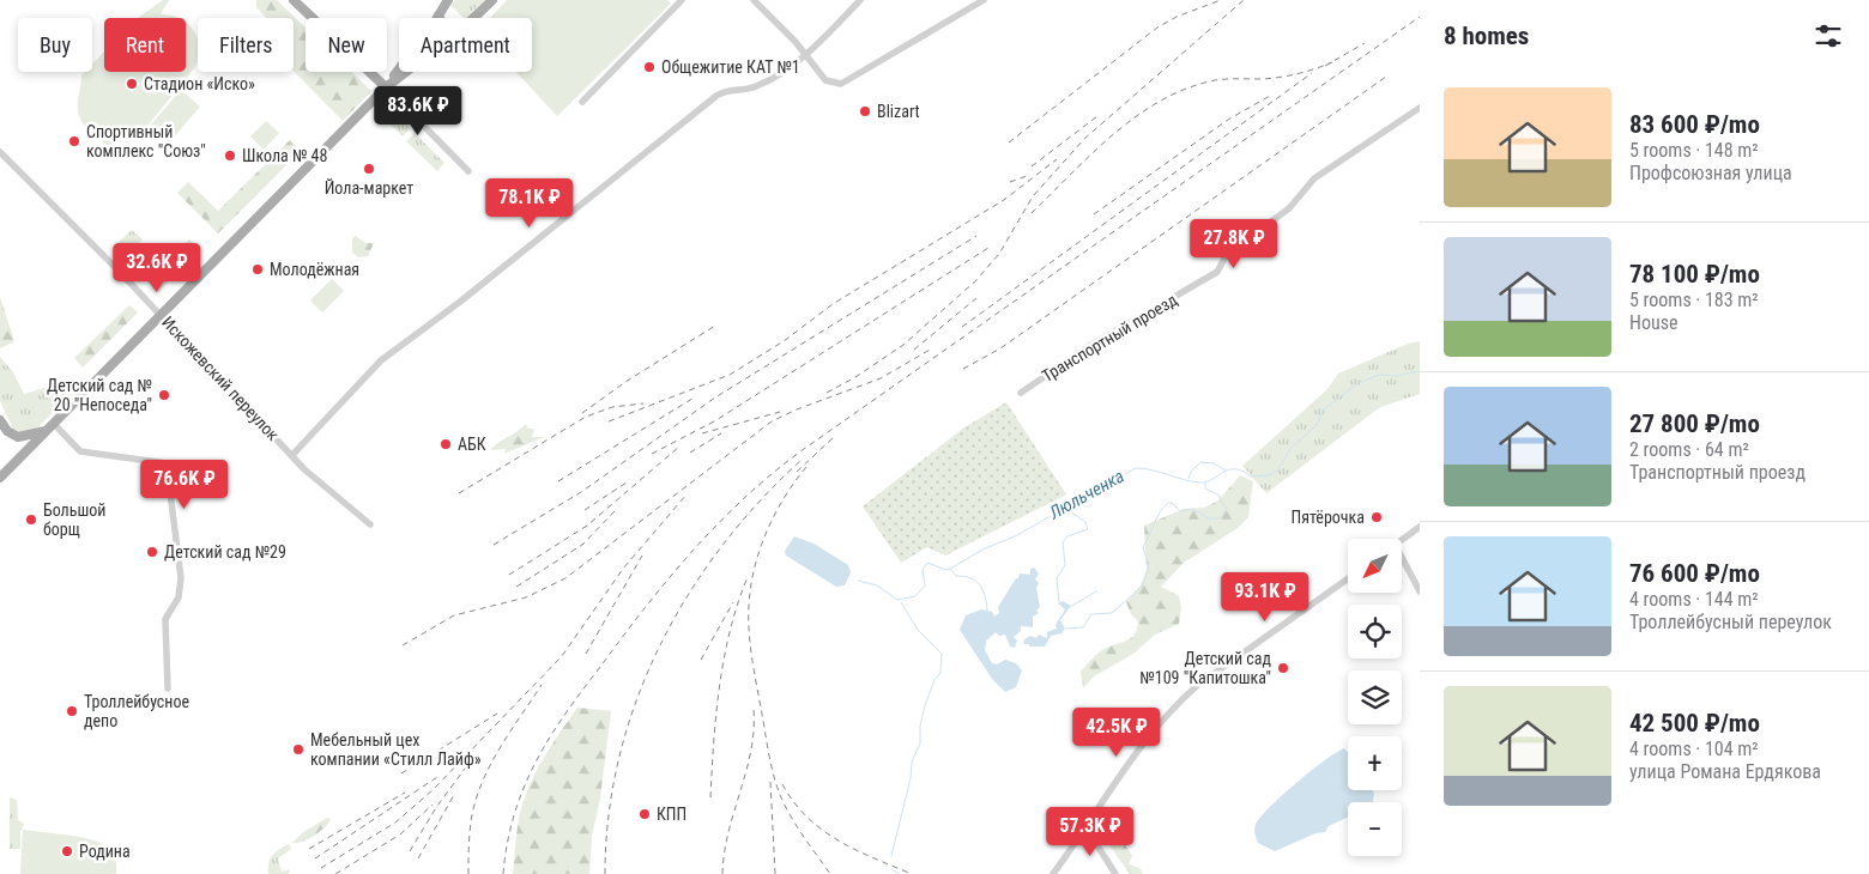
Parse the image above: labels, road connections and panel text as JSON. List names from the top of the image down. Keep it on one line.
{"streets":{"street":["Транспортный проезд","Искожевский переулок"]},"water":["Люльченка"],"places":["Общежитие КАТ №1","Стадион «Иско»","Blizart","Спортивный комплекс \"Союз\"","Школа № 48","Йола-маркет","Молодёжная","Детский сад № 20 \"Непоседа\"","АБК","Пятёрочка","Большой борщ","Детский сад №29","Детский сад №109 \"Капитошка\"","Троллейбусное депо","Мебельный цех компании «Стилл Лайф»","КПП","Родина"],"north":"bottom left","page":{"heading":"8 homes","chip":["Buy","Rent","Filters","New","Apartment"],"list":[{"name":"83 600 ₽/mo","note":"5 rooms · 148 m² · Профсоюзная улица"},{"name":"78 100 ₽/mo","note":"5 rooms · 183 m² · House"},{"name":"27 800 ₽/mo","note":"2 rooms · 64 m² · Транспортный проезд"},{"name":"76 600 ₽/mo","note":"4 rooms · 144 m² · Троллейбусный переулок"},{"name":"42 500 ₽/mo","note":"4 rooms · 104 m² · улица Романа Ердякова"}],"price":["83.6K ₽","78.1K ₽","27.8K ₽","32.6K ₽","76.6K ₽","93.1K ₽","42.5K ₽","57.3K ₽"],"map_buttons":["+","−"]}}
